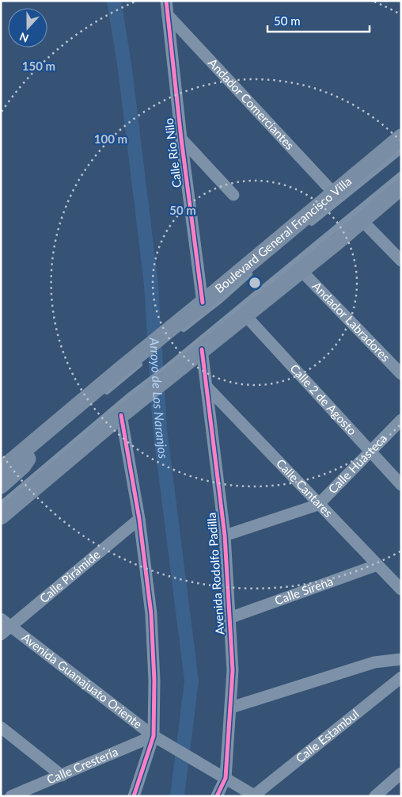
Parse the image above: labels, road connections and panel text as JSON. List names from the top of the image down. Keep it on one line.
{"streets":{"main road":["Boulevard General Francisco Villa"],"street":["Andador Comerciantes","Calle Río Nilo","Andador Labradores","Calle 2 de Agosto","Calle Huasteca","Calle Cantares","Avenida Rodolfo Padilla","Calle Pirámide","Calle Sirena","Avenida Guanajuato Oriente","Calle Estambul","Calle Crestería"]},"crossings":[["Andador Comerciantes","Calle Río Nilo"],["Andador Comerciantes","Boulevard General Francisco Villa"],["Calle Río Nilo","Boulevard General Francisco Villa"],["Calle 2 de Agosto","Calle Huasteca"],["Calle Huasteca","Calle Cantares"],["Calle Huasteca","Avenida Rodolfo Padilla"],["Calle Cantares","Avenida Rodolfo Padilla"],["Calle Cantares","Calle Sirena"],["Avenida Rodolfo Padilla","Calle Sirena"],["Avenida Rodolfo Padilla","Avenida Guanajuato Oriente"],["Calle Pirámide","Avenida Guanajuato Oriente"],["Avenida Guanajuato Oriente","Calle Estambul"],["Avenida Guanajuato Oriente","Calle Crestería"]],"water":["Arroyo de Los Naranjos"],"scale_bar":"50 m","north":"bottom","rings":["150 m","100 m","50 m"]}
